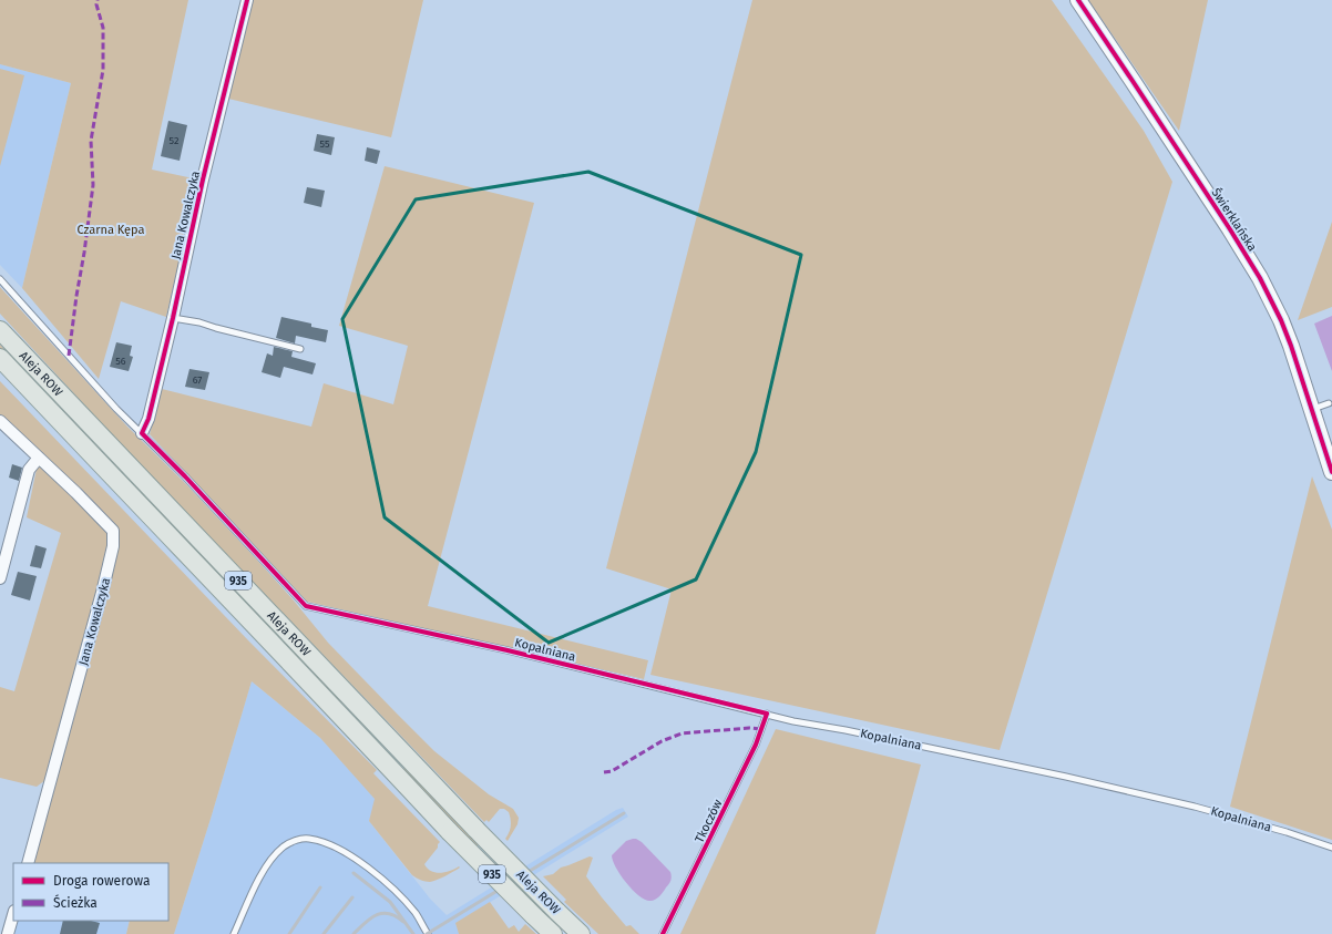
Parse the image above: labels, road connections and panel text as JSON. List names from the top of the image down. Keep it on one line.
{"streets":{"main road":["Aleja ROW","935"],"street":["Jana Kowalczyka","Świerklańska"],"lane":["Kopalniana","Tkoczów"]},"crossings":[["Jana Kowalczyka","Kopalniana"],["Kopalniana","Tkoczów"]],"parks":["Czarna Kępa"],"house_numbers":["52","55","56","67"],"legend":["Droga rowerowa","Ścieżka"]}
